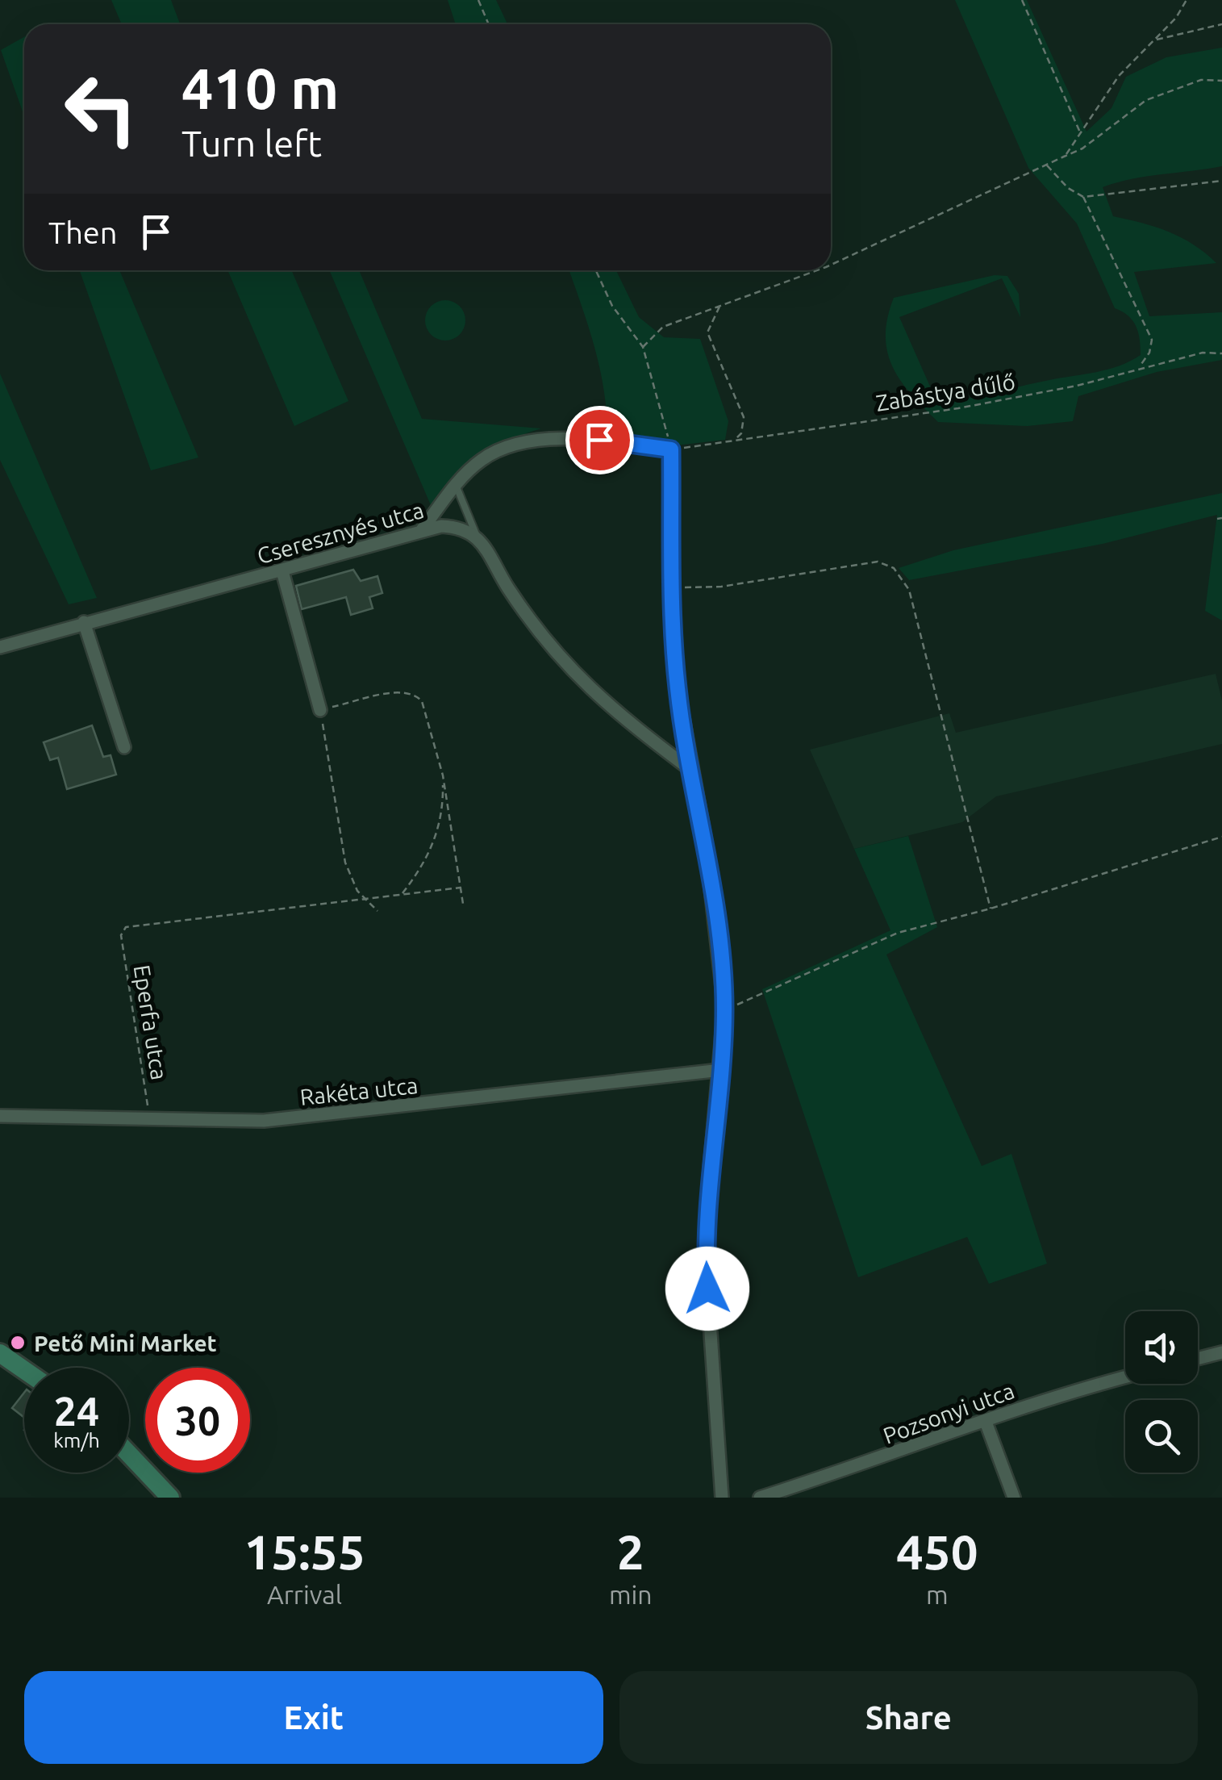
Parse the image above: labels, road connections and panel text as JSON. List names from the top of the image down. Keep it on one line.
{"streets":{"street":["Cseresznyés utca","Rakéta utca","Pozsonyi utca"],"path":["Zabástya dűlő","Eperfa utca"]},"crossings":[["Eperfa utca","Rakéta utca"]],"places":["Pető Mini Market"],"page":{"turn":["410 m","Turn left"],"then":"Then","speed":"24 km/h","limit":"30","eta":["15:55","Arrival","2","min","450","m"],"buttons":["Exit","Share"]}}
